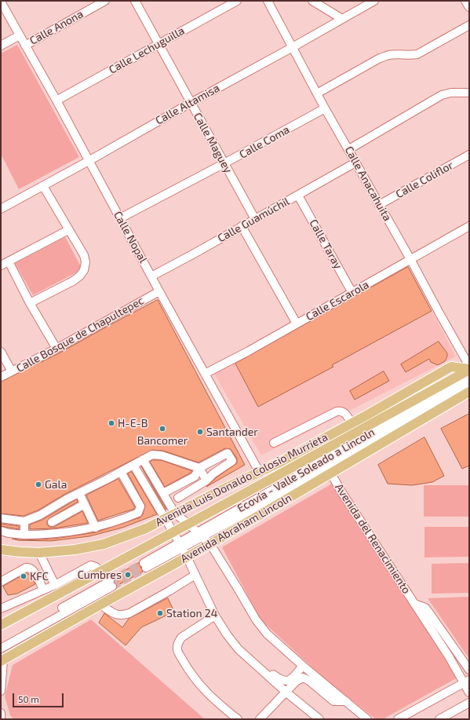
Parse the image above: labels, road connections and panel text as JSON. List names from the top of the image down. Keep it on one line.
{"streets":{"main road":["Avenida Luis Donaldo Colosio Murrieta","Avenida Abraham Lincoln"],"street":["Calle Anona","Calle Lechuguilla","Calle Altamisa","Calle Coma","Calle Maguey","Calle Coliflor","Calle Anacahuita","Calle Guamúchil","Calle Nopal","Calle Taray","Calle Escarola","Calle Bosque de Chapultepec","Ecovía - Valle Soleado a Lincoln","Avenida del Renacimiento"]},"crossings":[["Calle Anona","Calle Nopal"],["Calle Lechuguilla","Calle Maguey"],["Calle Lechuguilla","Calle Nopal"],["Calle Altamisa","Calle Maguey"],["Calle Altamisa","Calle Anacahuita"],["Calle Altamisa","Calle Nopal"],["Calle Coma","Calle Maguey"],["Calle Coma","Calle Anacahuita"],["Calle Coma","Calle Nopal"],["Calle Maguey","Calle Guamúchil"],["Calle Coliflor","Calle Anacahuita"],["Calle Anacahuita","Calle Guamúchil"],["Calle Anacahuita","Calle Escarola"],["Calle Guamúchil","Calle Nopal"],["Calle Guamúchil","Calle Taray"],["Calle Nopal","Calle Escarola"],["Calle Nopal","Calle Bosque de Chapultepec"],["Calle Nopal","Avenida Luis Donaldo Colosio Murrieta"],["Calle Taray","Calle Escarola"],["Avenida Abraham Lincoln","Avenida del Renacimiento"]],"places":["H-E-B","Bancomer","Santander","Gala","Cumbres","KFC","Station 24"],"scale_bar":"50 m"}
